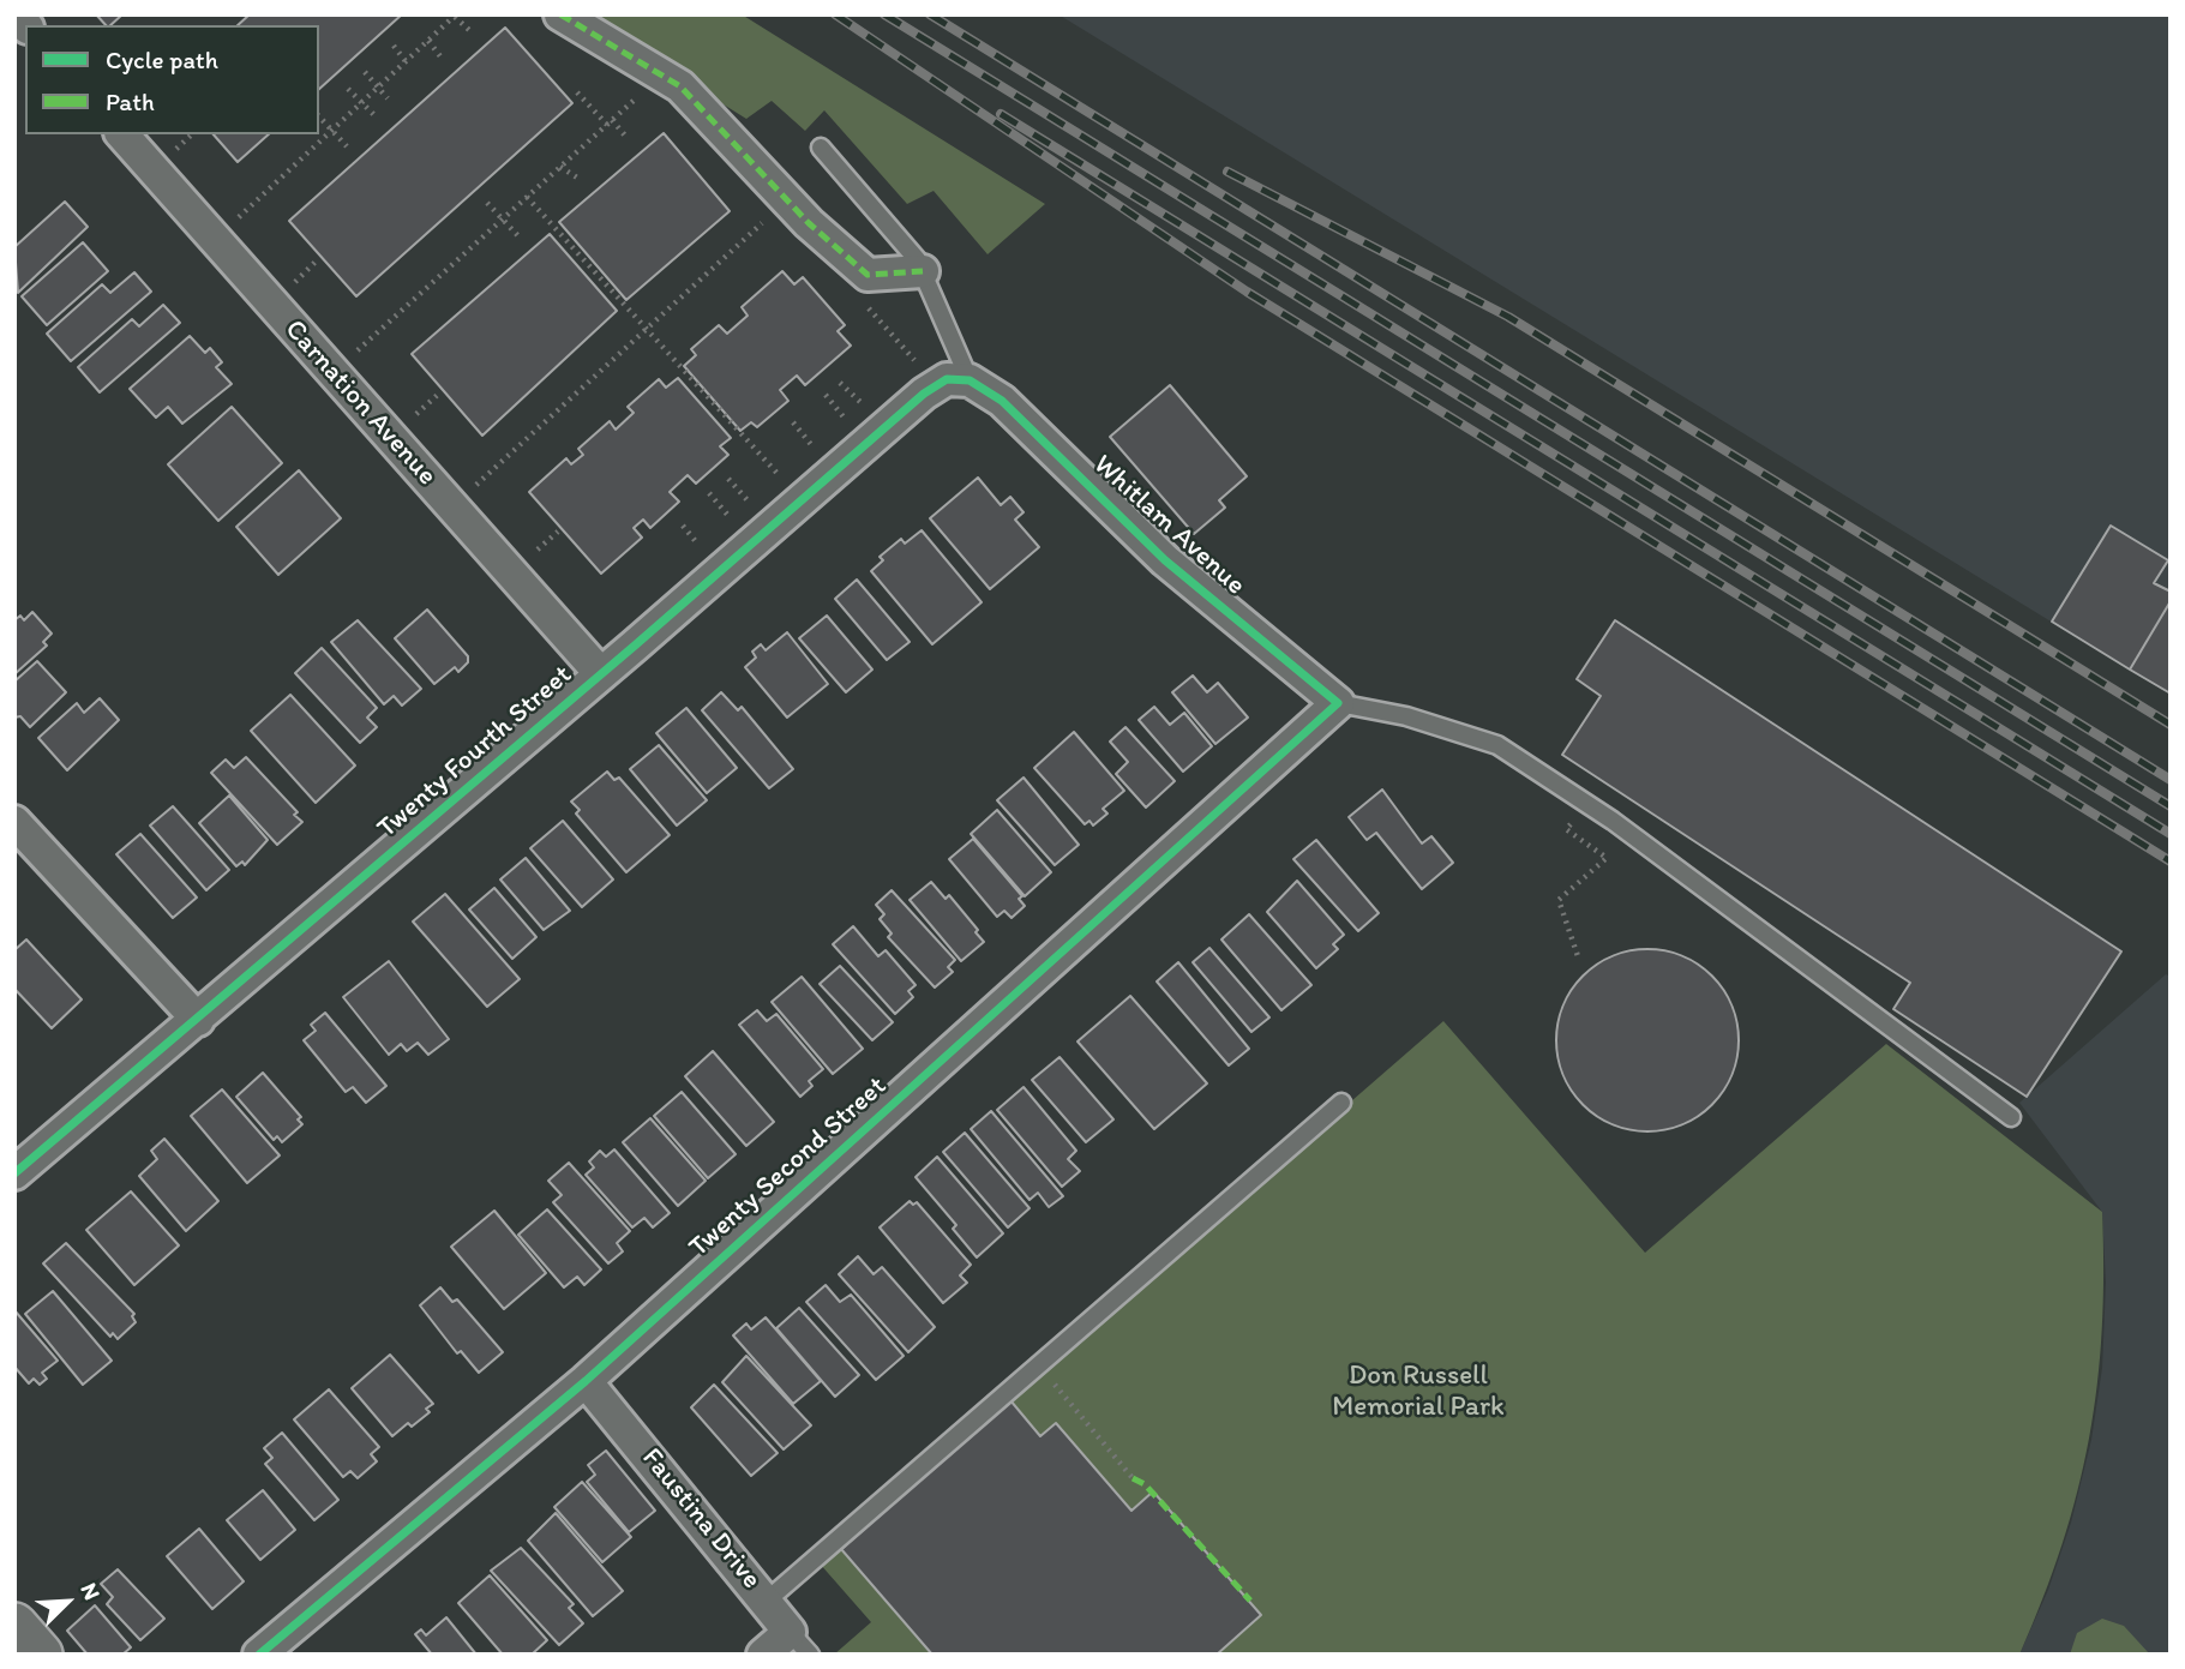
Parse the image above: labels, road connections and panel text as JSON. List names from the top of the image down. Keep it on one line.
{"streets":{"street":["Carnation Avenue","Whitlam Avenue","Twenty Fourth Street","Twenty Second Street","Faustina Drive"]},"crossings":[["Carnation Avenue","Twenty Fourth Street"],["Whitlam Avenue","Twenty Fourth Street"],["Whitlam Avenue","Twenty Second Street"],["Twenty Second Street","Faustina Drive"]],"parks":["Don Russell Memorial Park"],"legend":["Cycle path","Path"],"north":"top right"}
